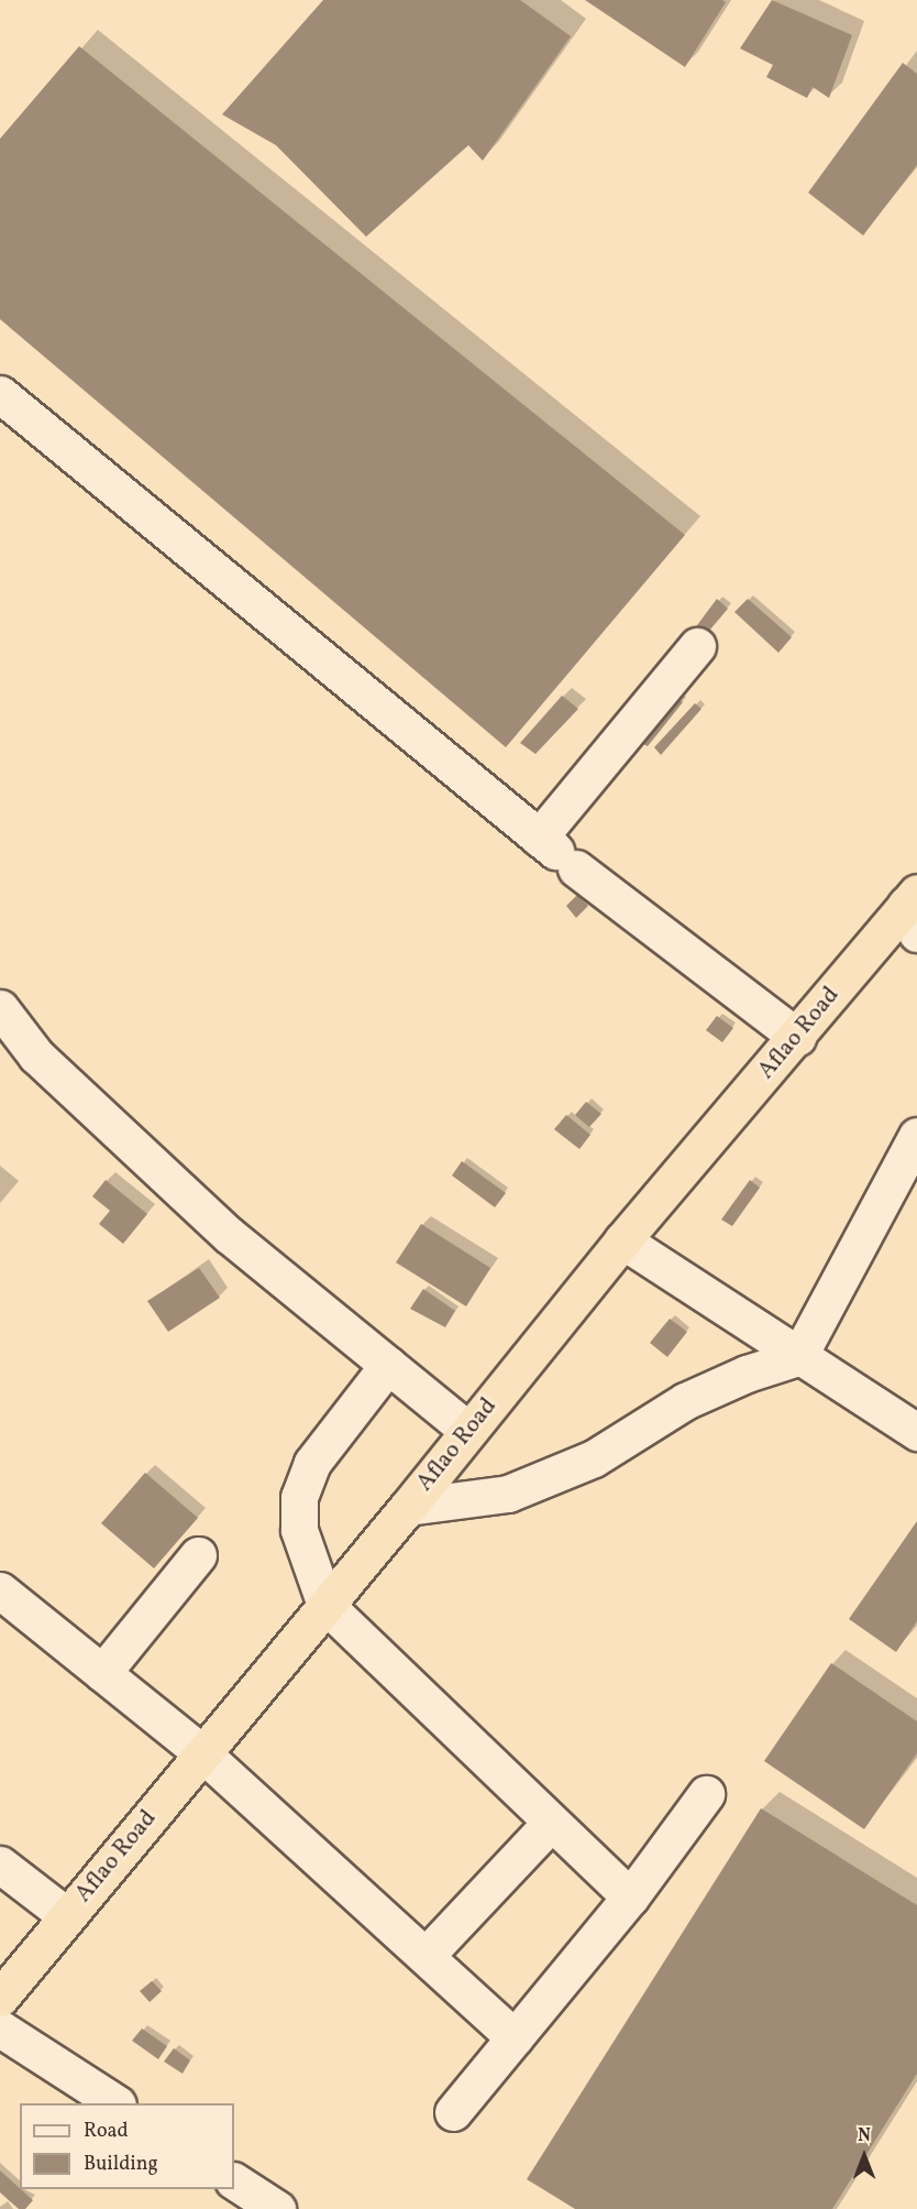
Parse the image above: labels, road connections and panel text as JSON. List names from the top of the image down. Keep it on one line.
{"streets":{"highway":["Aflao Road"]},"legend":["Road","Building"],"north":"top"}
